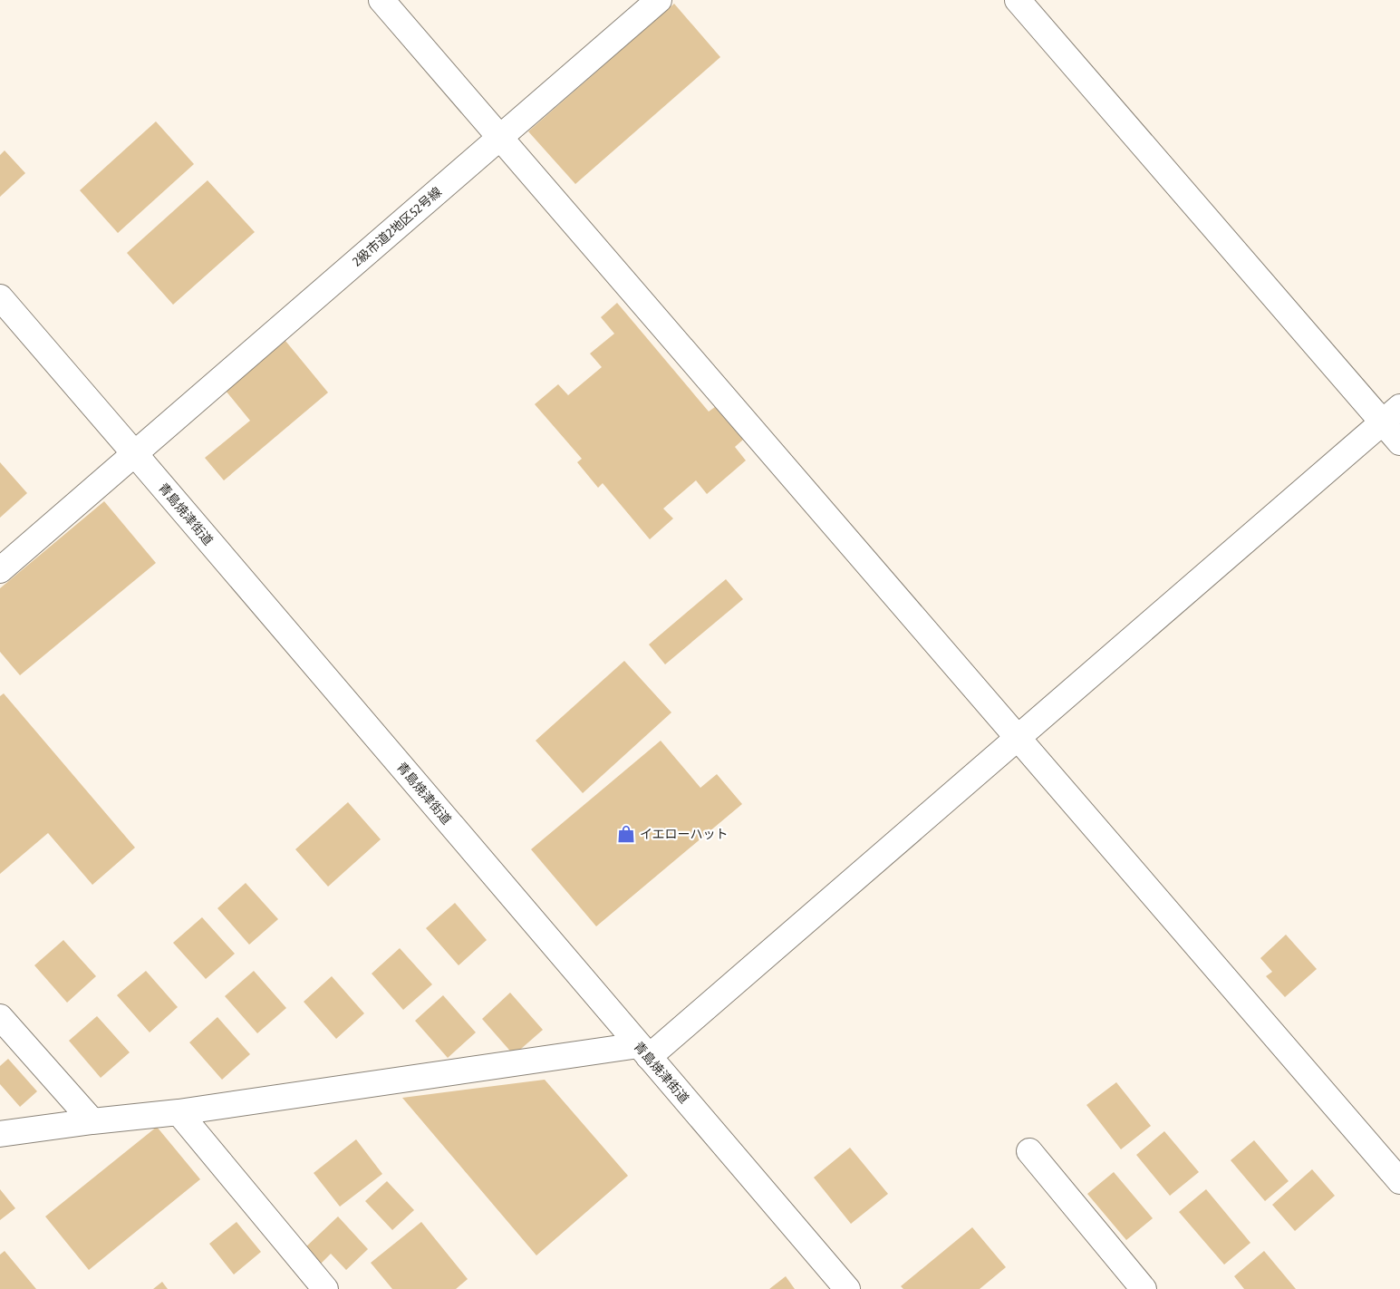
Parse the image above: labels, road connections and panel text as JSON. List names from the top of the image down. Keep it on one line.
{"streets":{"street":["2級市道2地区52号線","青島焼津街道"]},"crossings":[["2級市道2地区52号線","青島焼津街道"]],"places":{"shop":["イエローハット"]}}
